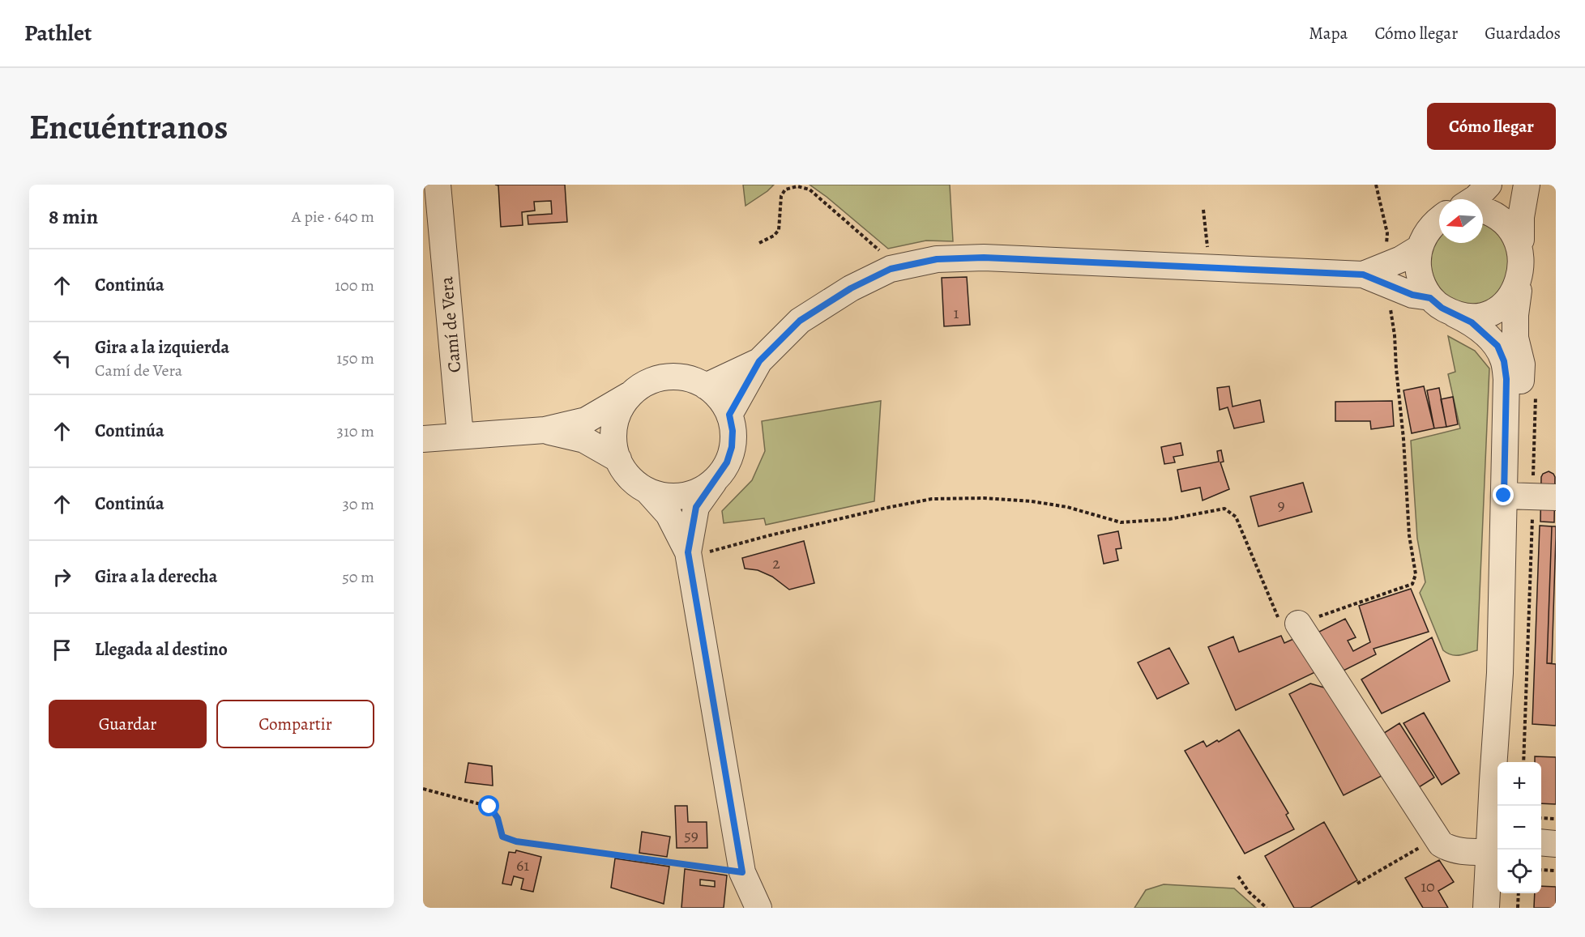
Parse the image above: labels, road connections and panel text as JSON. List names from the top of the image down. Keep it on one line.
{"streets":{"street":["Camí de Vera"]},"house_numbers":["1","9","2","59","61","10"],"north":"left","page":{"header":"Pathlet","nav":["Mapa","Cómo llegar","Guardados"],"buttons":["Cómo llegar",["Guardar","Compartir"]],"title":"Encuéntranos","heading":["8 min","A pie · 640 m"],"list":[["Continúa","100 m"],["Gira a la izquierda","Camí de Vera","150 m"],["Continúa","310 m"],["Continúa","30 m"],["Gira a la derecha","50 m"],"Llegada al destino"],"map_buttons":["+","−"]}}
